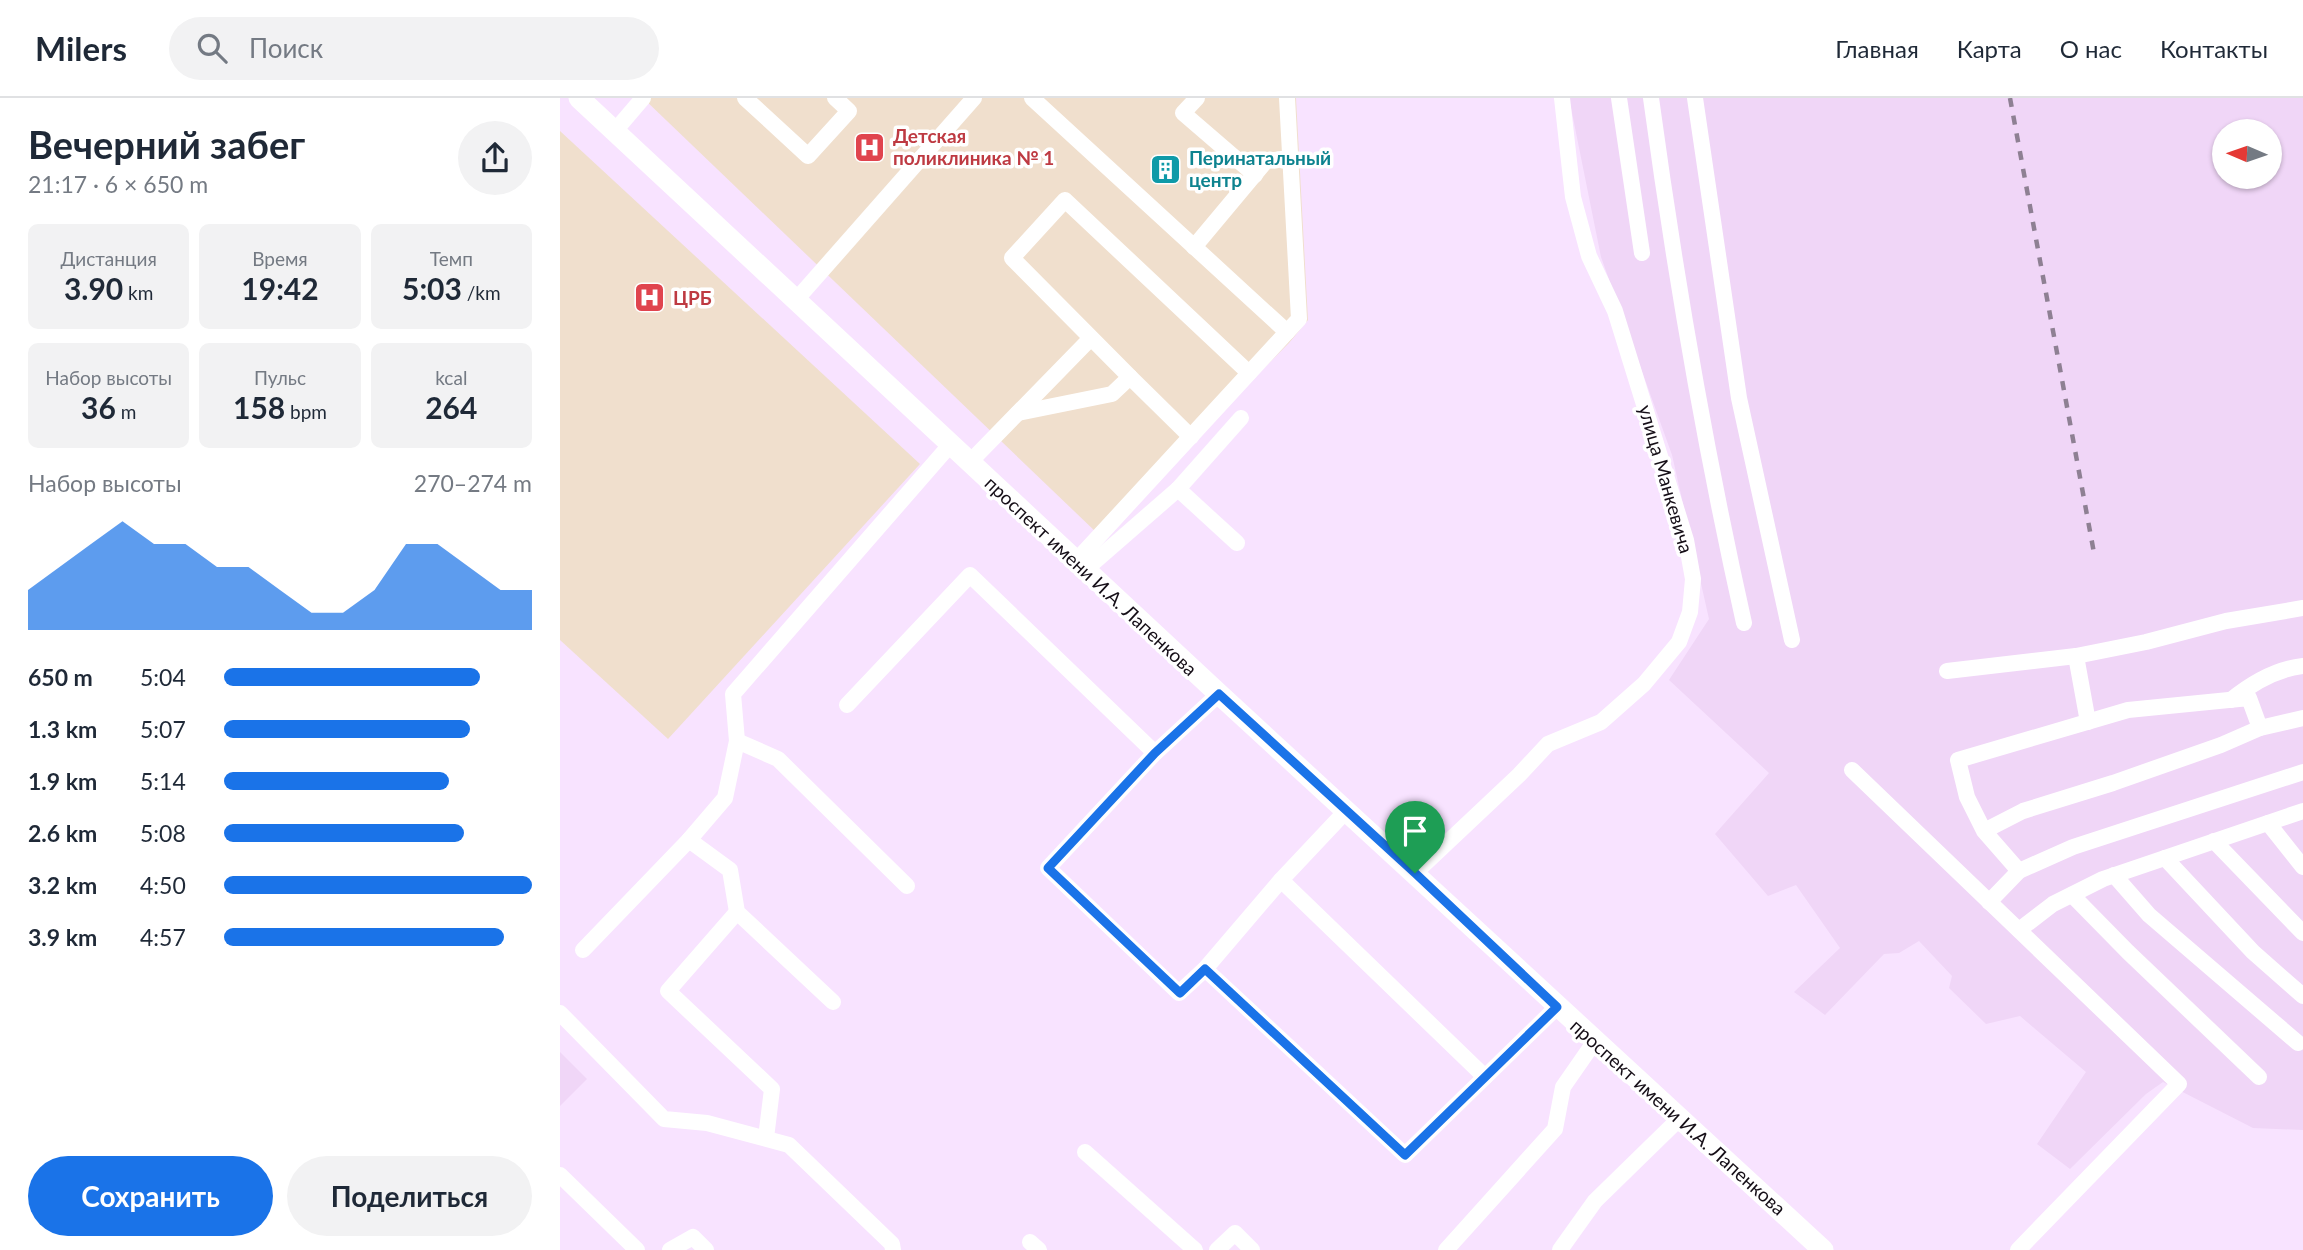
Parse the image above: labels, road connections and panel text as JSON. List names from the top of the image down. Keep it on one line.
{"streets":{"main road":["проспект имени И.А. Лапенкова"],"street":["улица Манкевича"]},"crossings":[["улица Манкевича","проспект имени И.А. Лапенкова"]],"places":{"hospital":["Детская поликлиника № 1","ЦРБ"],"building":["Перинатальный центр"]},"north":"left","page":{"header":"Milers","search":"Поиск","nav":["Главная","Карта","О нас","Контакты"],"heading":["Вечерний забег","21:17 · 6 × 650 m"],"stats":[["Дистанция","3.90 km"],["Время","19:42"],["Темп","5:03 /km"],["Набор высоты","36 m"],["Пульс","158 bpm"],["kcal","264"]],"chart":["Набор высоты","270–274 m"],"list":[{"name":"650 m","note":"5:04"},{"name":"1.3 km","note":"5:07"},{"name":"1.9 km","note":"5:14"},{"name":"2.6 km","note":"5:08"},{"name":"3.2 km","note":"4:50"},{"name":"3.9 km","note":"4:57"}],"buttons":["Сохранить","Поделиться"]}}
